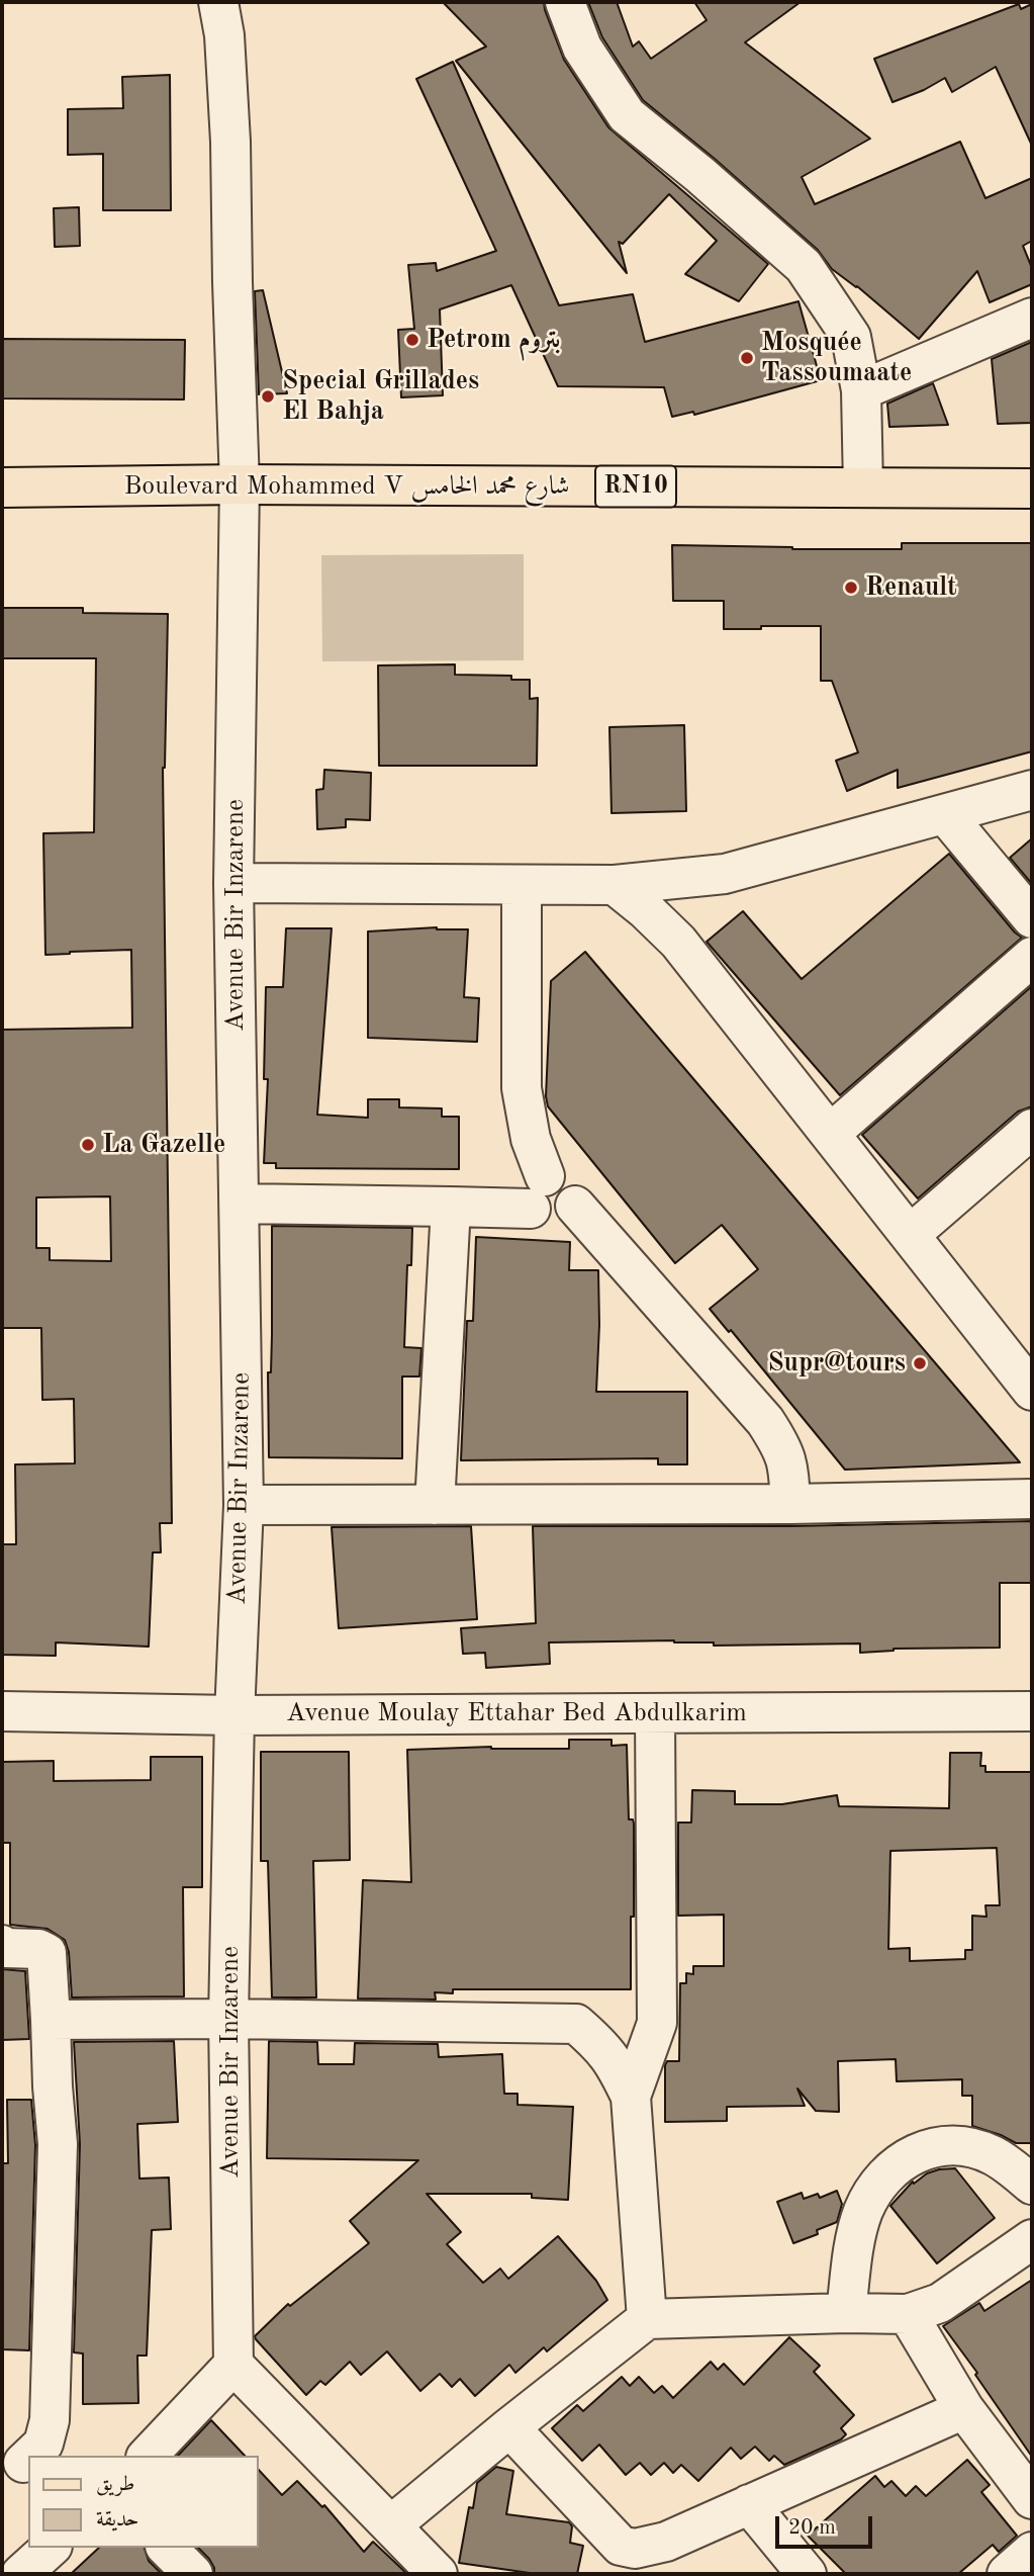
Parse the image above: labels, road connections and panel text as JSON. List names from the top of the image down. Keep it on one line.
{"streets":{"main road":["Boulevard Mohammed V شارع محمد الخامس","RN10"],"street":["Avenue Bir Inzarene","Avenue Moulay Ettahar Bed Abdulkarim"]},"crossings":[["Boulevard Mohammed V شارع محمد الخامس","Avenue Bir Inzarene"],["Avenue Bir Inzarene","Avenue Moulay Ettahar Bed Abdulkarim"]],"places":["Petrom بتروم","Mosquée Tassoumaate","Special Grillades El Bahja","Renault","La Gazelle","Supr@tours"],"legend":["طريق","حديقة"],"scale_bar":"20 m"}
